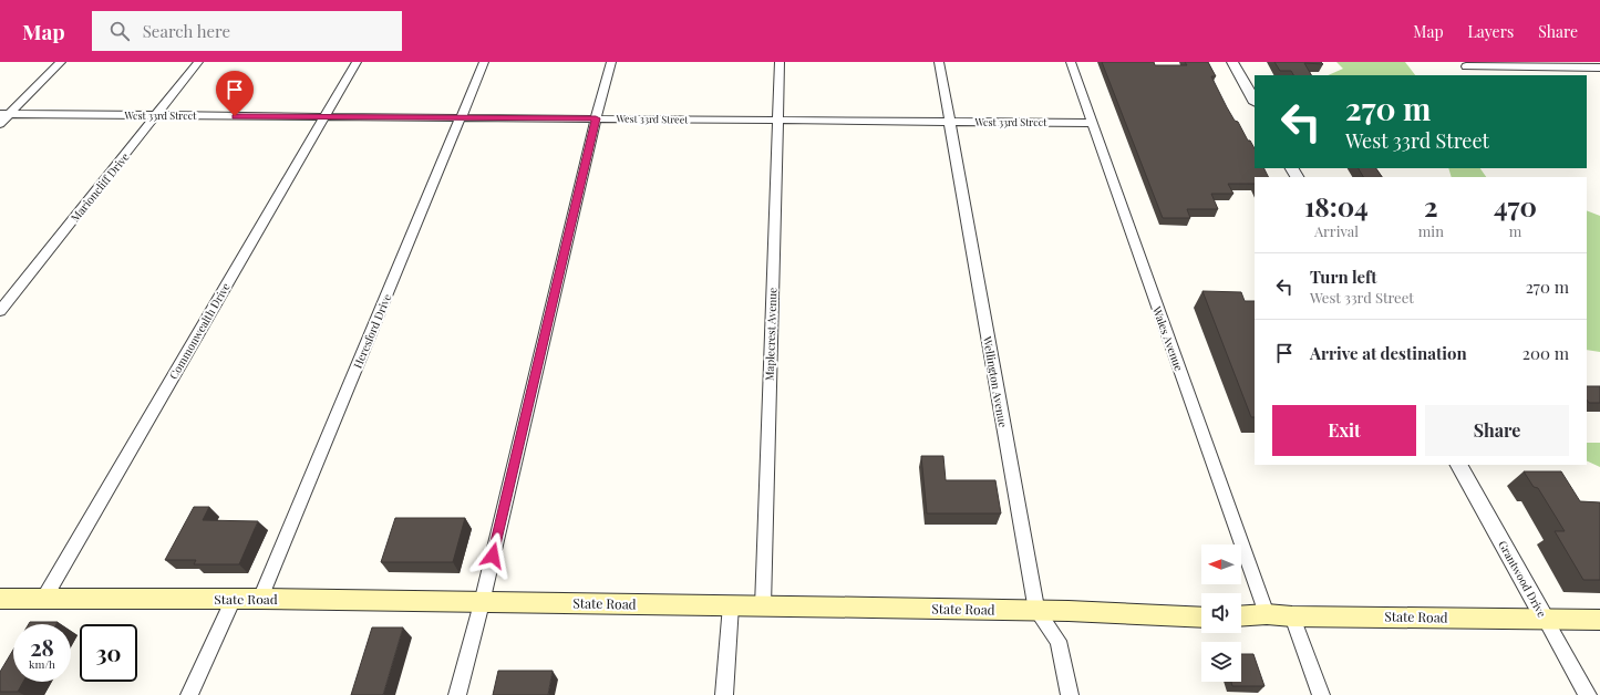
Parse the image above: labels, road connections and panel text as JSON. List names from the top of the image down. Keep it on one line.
{"streets":{"main road":["State Road"],"street":["West 33rd Street","Marioncliff Drive","Commonwealth Drive","Heresford Drive","Maplecrest Avenue","Wales Avenue","Wellington Avenue","Grantwood Drive"]},"crossings":[["West 33rd Street","Marioncliff Drive"],["West 33rd Street","Commonwealth Drive"],["West 33rd Street","Heresford Drive"],["West 33rd Street","Maplecrest Avenue"],["West 33rd Street","Wales Avenue"],["West 33rd Street","Wellington Avenue"],["Commonwealth Drive","State Road"],["Heresford Drive","State Road"],["Maplecrest Avenue","State Road"],["Wales Avenue","State Road"],["Wellington Avenue","State Road"],["Grantwood Drive","State Road"]],"north":"left","page":{"header":"Map","search":"Search here","nav":["Map","Layers","Share"],"turn":["270 m","West 33rd Street"],"eta":["18:04","Arrival","2","min","470","m"],"list":[{"name":"Turn left","note":"West 33rd Street","value":"270 m"},{"name":"Arrive at destination","value":"200 m"}],"buttons":["Exit","Share"],"speed":"28 km/h","limit":"30"}}
